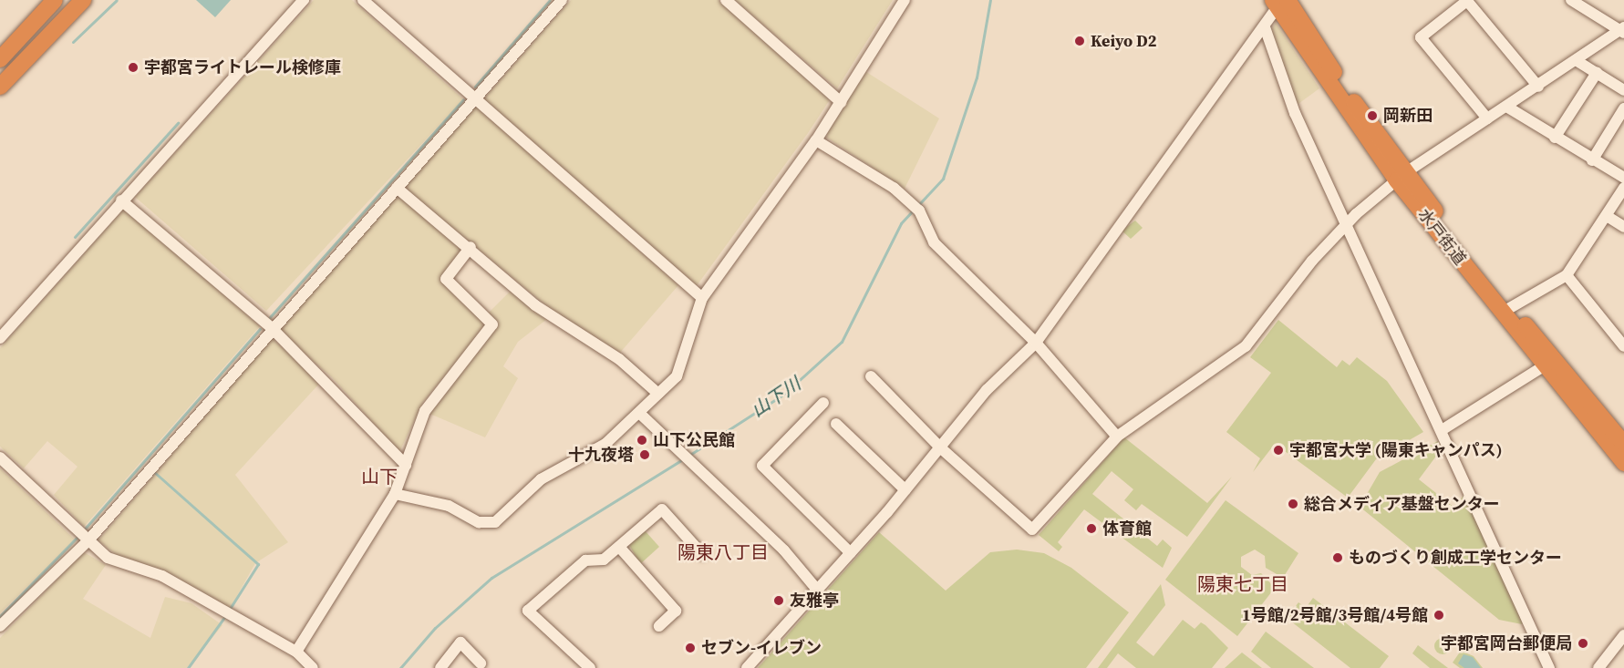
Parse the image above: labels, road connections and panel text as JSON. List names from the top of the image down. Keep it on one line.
{"streets":{"highway":["水戸街道"]},"districts":["山下","陽東八丁目","陽東七丁目"],"water":["山下川"],"places":["Keiyo D2","宇都宮ライトレール検修庫","岡新田","山下公民館","宇都宮大学 (陽東キャンパス)","十九夜塔","総合メディア基盤センター","体育館","ものづくり創成工学センター","友雅亭","1号館/2号館/3号館/4号館","宇都宮岡台郵便局","セブン-イレブン"]}
